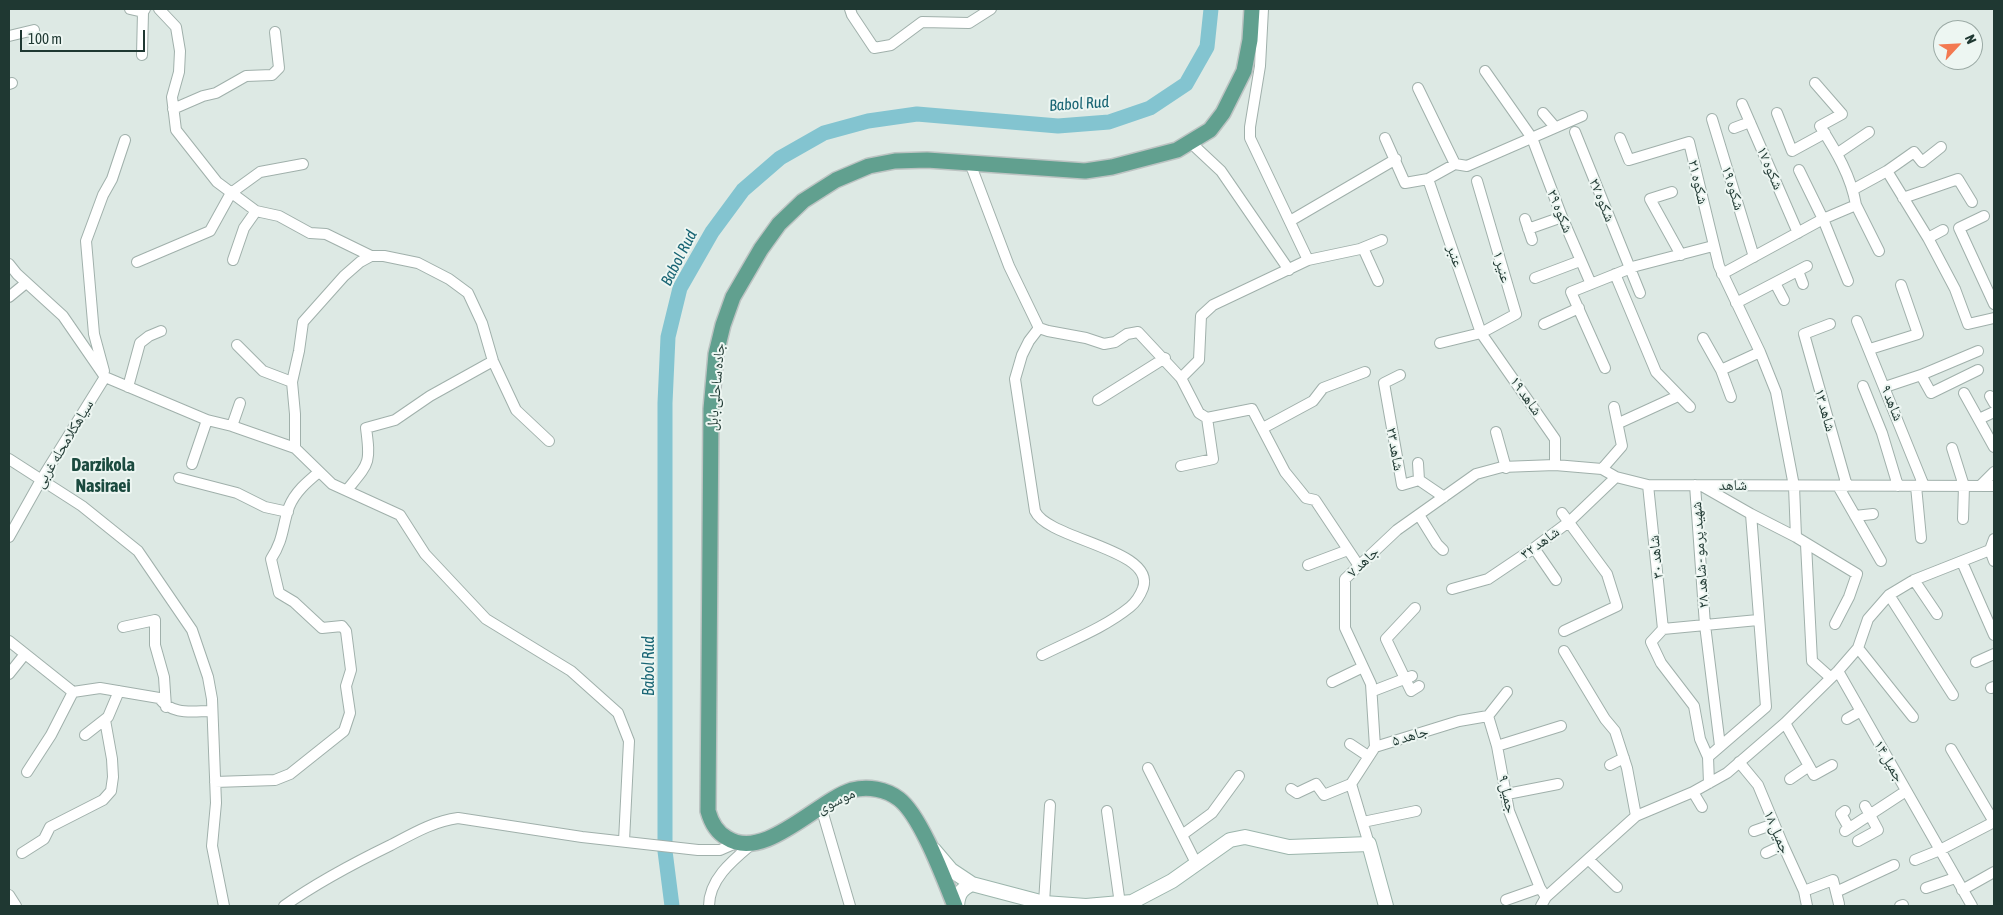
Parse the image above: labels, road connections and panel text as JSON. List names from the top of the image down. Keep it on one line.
{"streets":{"main road":["جاده ساحلی بابل","موسوی"],"street":["شکوه ۱۷","شکوه ۲۱","شکوه ۱۹","شکوه ۲۷","شکوه ۲۹","عنبر","عنیر ۱","شاهد ۱۹","شاهد ۹","شاهد ۱۳","سیاهکلامحله غربی","شاهد ۲۳","شاهد","شاهد ۳۲","شهید پرمو - شاهد ۲۸","شاهد ۳۰","جاهد ۷","جاهد ۵","جمیل ۱۴","جمیل ۹","جمیل ۱۸"]},"crossings":[["عنبر","عنیر ۱"],["عنبر","شاهد ۱۹"],["عنیر ۱","شاهد ۱۹"],["جاده ساحلی بابل","موسوی"],["شاهد ۱۹","شاهد"],["شاهد ۹","شاهد"],["شاهد ۱۳","شاهد"],["شاهد ۲۳","جاهد ۷"],["شاهد","شاهد ۳۲"],["شاهد","شهید پرمو - شاهد ۲۸"],["شاهد","شاهد ۳۰"],["شاهد","جاهد ۷"],["جاهد ۷","جاهد ۵"],["جاهد ۵","جمیل ۹"]],"districts":["Darzikola Nasiraei"],"water":["Babol Rud"],"scale_bar":"100 m","north":"top right"}
